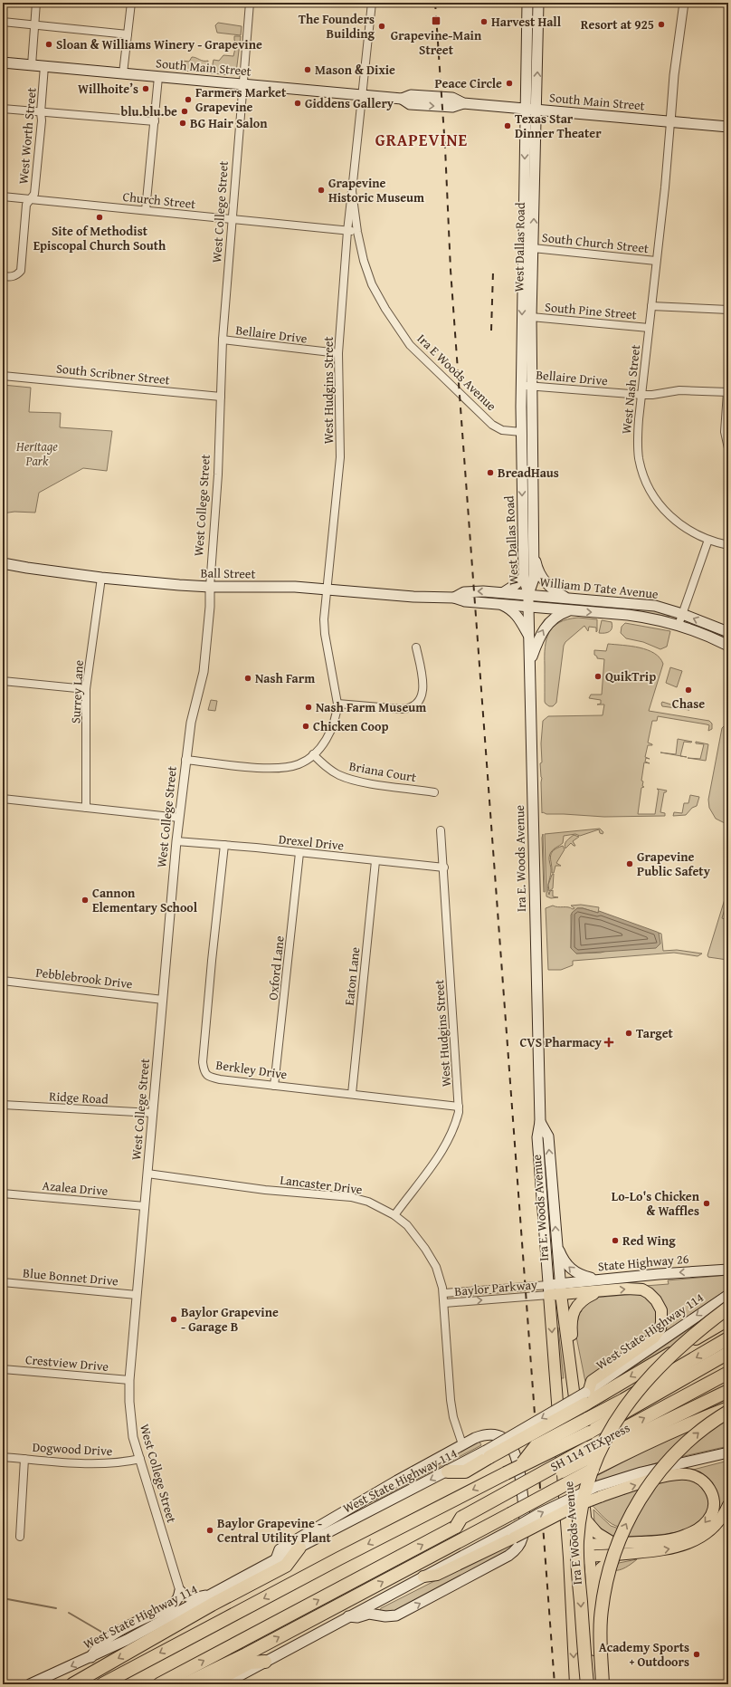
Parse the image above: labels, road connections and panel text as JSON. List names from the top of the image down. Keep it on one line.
{"streets":{"highway":["SH 114 TEXpress"],"main road":["South Main Street","West Dallas Road","Ira E Woods Avenue","Ball Street","William D Tate Avenue","Ira E. Woods Avenue","State Highway 26","West State Highway 114"],"street":["West Worth Street","Church Street","West College Street","South Church Street","South Pine Street","Bellaire Drive","South Scribner Street","West Nash Street","West Hudgins Street","Surrey Lane","Briana Court","Drexel Drive","Oxford Lane","Eaton Lane","Pebblebrook Drive","Berkley Drive","Ridge Road","Lancaster Drive","Azalea Drive","Blue Bonnet Drive","Baylor Parkway","Crestview Drive","Dogwood Drive"]},"crossings":[["South Main Street","West Worth Street"],["South Main Street","West College Street"],["South Main Street","West Dallas Road"],["South Main Street","West Nash Street"],["South Main Street","West Hudgins Street"],["West Worth Street","Church Street"],["Church Street","West College Street"],["Church Street","Ira E Woods Avenue"],["Church Street","West Hudgins Street"],["West College Street","Bellaire Drive"],["West College Street","South Scribner Street"],["West College Street","West Hudgins Street"],["West College Street","Ball Street"],["West College Street","Drexel Drive"],["West College Street","Pebblebrook Drive"],["West College Street","Ridge Road"],["West College Street","Lancaster Drive"],["West College Street","Azalea Drive"],["West College Street","Blue Bonnet Drive"],["West College Street","Crestview Drive"],["West College Street","Dogwood Drive"],["South Church Street","West Dallas Road"],["South Church Street","West Nash Street"],["West Dallas Road","South Pine Street"],["West Dallas Road","Bellaire Drive"],["West Dallas Road","Ira E Woods Avenue"],["West Dallas Road","Ball Street"],["West Dallas Road","William D Tate Avenue"],["West Dallas Road","Ira E. Woods Avenue"],["South Pine Street","West Nash Street"],["Bellaire Drive","West Nash Street"],["Bellaire Drive","West Hudgins Street"],["Ira E Woods Avenue","West Hudgins Street"],["Ira E Woods Avenue","Ira E. Woods Avenue"],["Ira E Woods Avenue","State Highway 26"],["Ira E Woods Avenue","Baylor Parkway"],["West Hudgins Street","Ball Street"],["West Hudgins Street","Briana Court"],["West Hudgins Street","Drexel Drive"],["West Hudgins Street","Berkley Drive"],["West Hudgins Street","Lancaster Drive"],["Ball Street","William D Tate Avenue"],["Ball Street","Surrey Lane"],["Ball Street","Ira E. Woods Avenue"],["William D Tate Avenue","Ira E. Woods Avenue"],["Drexel Drive","Oxford Lane"],["Drexel Drive","Eaton Lane"],["Drexel Drive","Berkley Drive"],["Ira E. Woods Avenue","State Highway 26"],["Ira E. Woods Avenue","Baylor Parkway"],["Oxford Lane","Berkley Drive"],["Eaton Lane","Berkley Drive"],["Lancaster Drive","Baylor Parkway"]],"one_way":["Ira E Woods Avenue","State Highway 26"],"districts":["GRAPEVINE"],"parks":["Heritage Park"],"places":{"transit":["Grapevine-Main Street"],"other":["Harvest Hall","Resort at 925","The Founders Building","Sloan & Williams Winery - Grapevine","Mason & Dixie","Peace Circle","Willhoite’s","Farmers Market Grapevine","Giddens Gallery","blu.blu.be","BG Hair Salon","Texas Star Dinner Theater","Grapevine Historic Museum","Site of Methodist Episcopal Church South","BreadHaus","QuikTrip","Nash Farm","Chase","Nash Farm Museum","Chicken Coop","Grapevine Public Safety","Cannon Elementary School","Target","Lo-Lo's Chicken & Waffles","Red Wing","Baylor Grapevine - Garage B","Baylor Grapevine - Central Utility Plant","Academy Sports + Outdoors"],"health":["CVS Pharmacy"]}}
